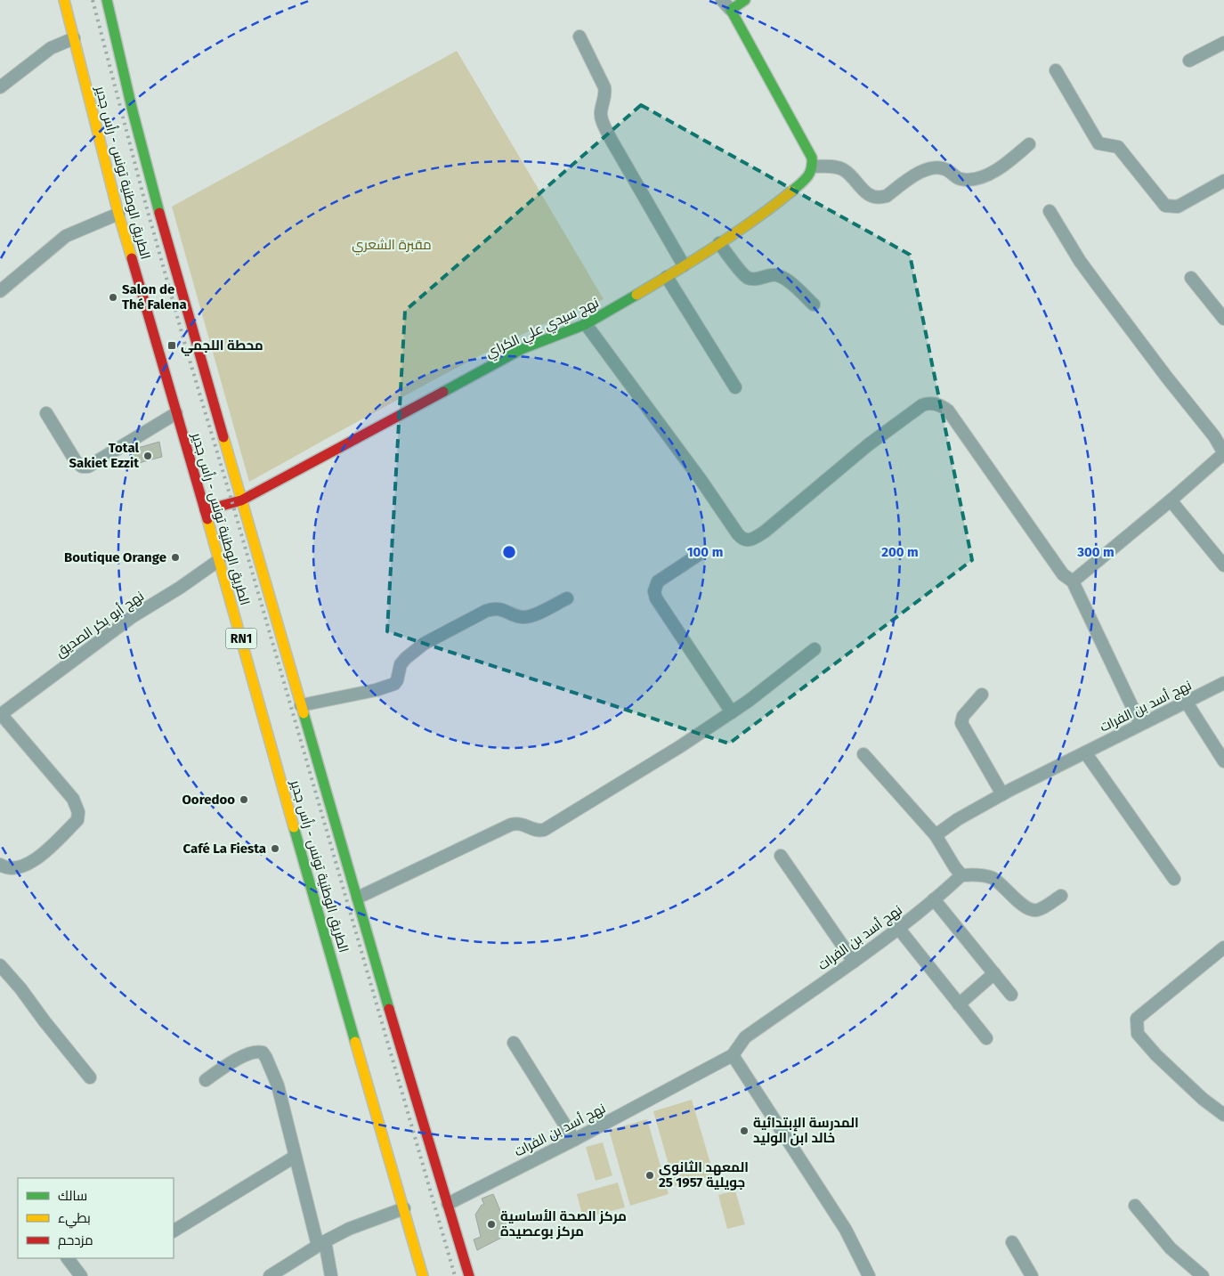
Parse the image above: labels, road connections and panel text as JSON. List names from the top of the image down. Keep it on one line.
{"streets":{"street":["الطريق الوطنية تونس - رأس جدير","نهج سيدي علي الكراي","نهج أبو بكر الصديق","RN1","نهج أسد بن الفرات"]},"crossings":[["الطريق الوطنية تونس - رأس جدير","نهج سيدي علي الكراي"],["الطريق الوطنية تونس - رأس جدير","نهج أبو بكر الصديق"]],"parks":["مقبرة الشعري"],"places":{"other":["Salon de Thé Falena","Total Sakiet Ezzit","Boutique Orange","Ooredoo","Café La Fiesta","المدرسة الإبتدائية خالد ابن الوليد","المعهد الثانوي 25 جويلية 1957","مركز الصحة الأساسية مركز بوعصيدة"],"transit":["محطة اللجمي"]},"legend":["سالك","بطيء","مزدحم"],"rings":["100 m","200 m","300 m"]}
